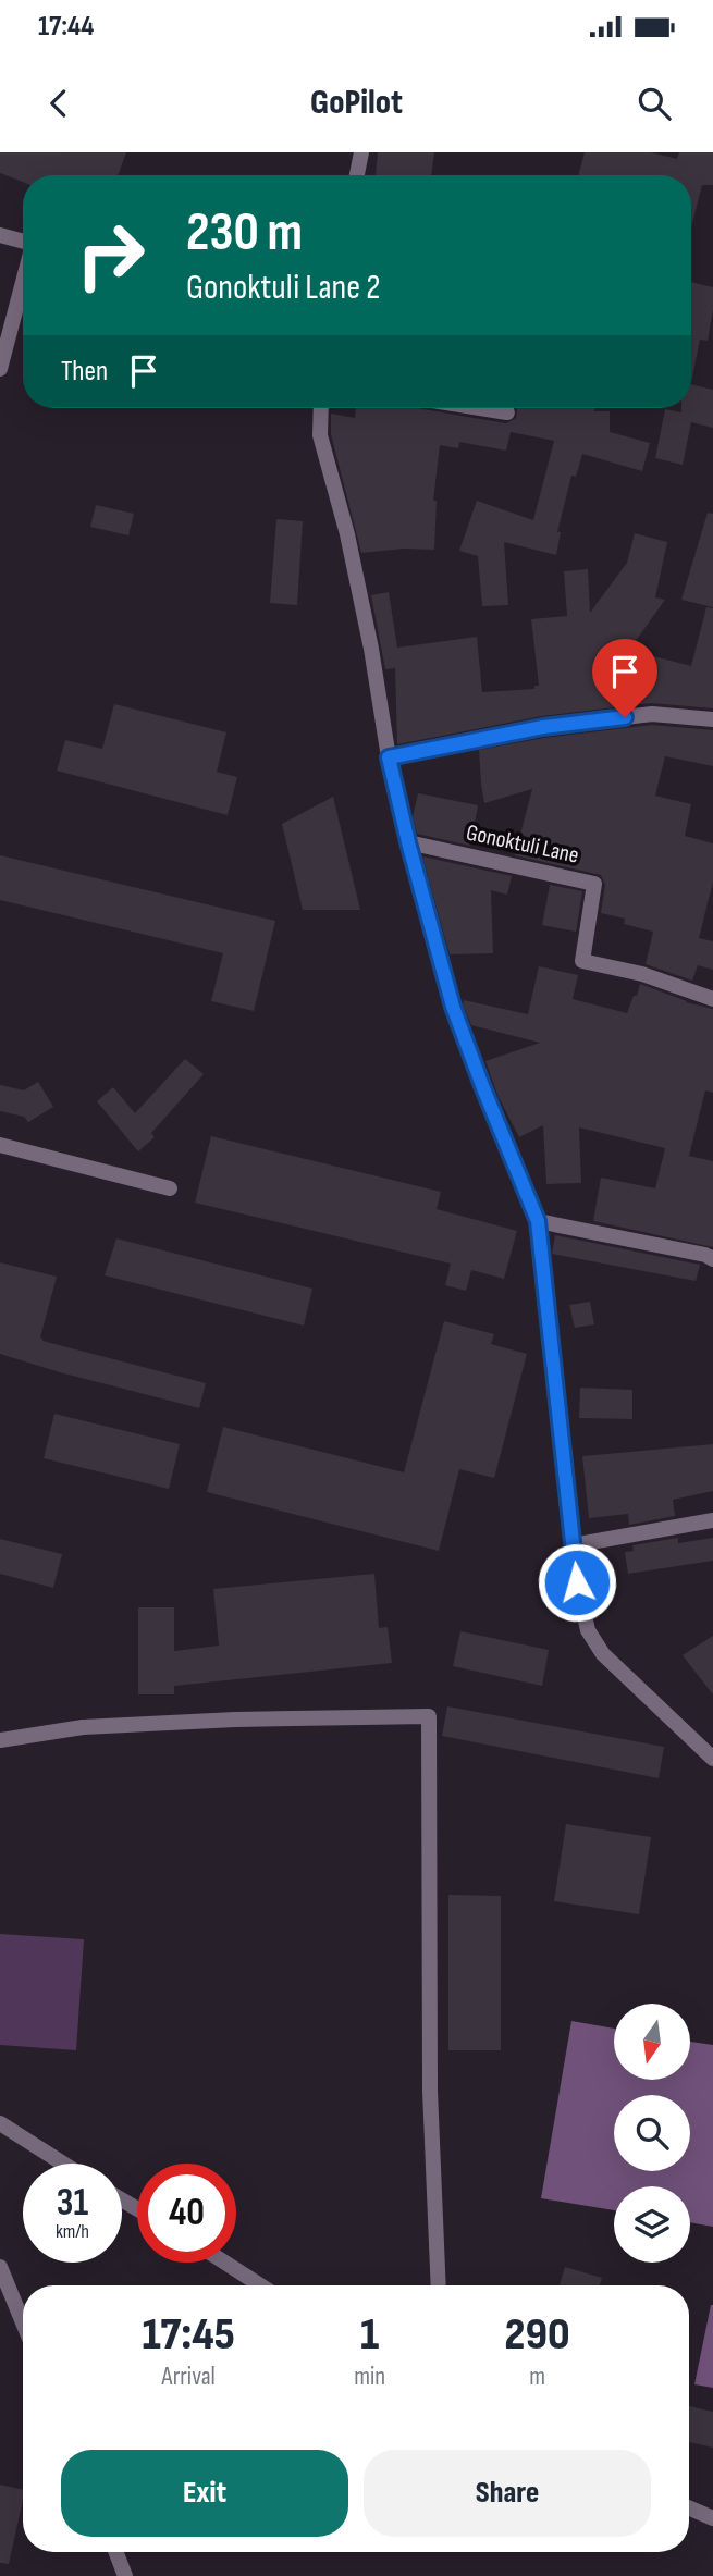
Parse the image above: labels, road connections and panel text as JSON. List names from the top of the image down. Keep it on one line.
{"streets":{"street":["Gonoktuli Lane"]},"north":"bottom","page":{"status":"17:44","header":"GoPilot","turn":["230 m","Gonoktuli Lane 2"],"then":"Then","speed":"31 km/h","limit":"40","eta":["17:45","Arrival","1","min","290","m"],"buttons":["Exit","Share"]}}
